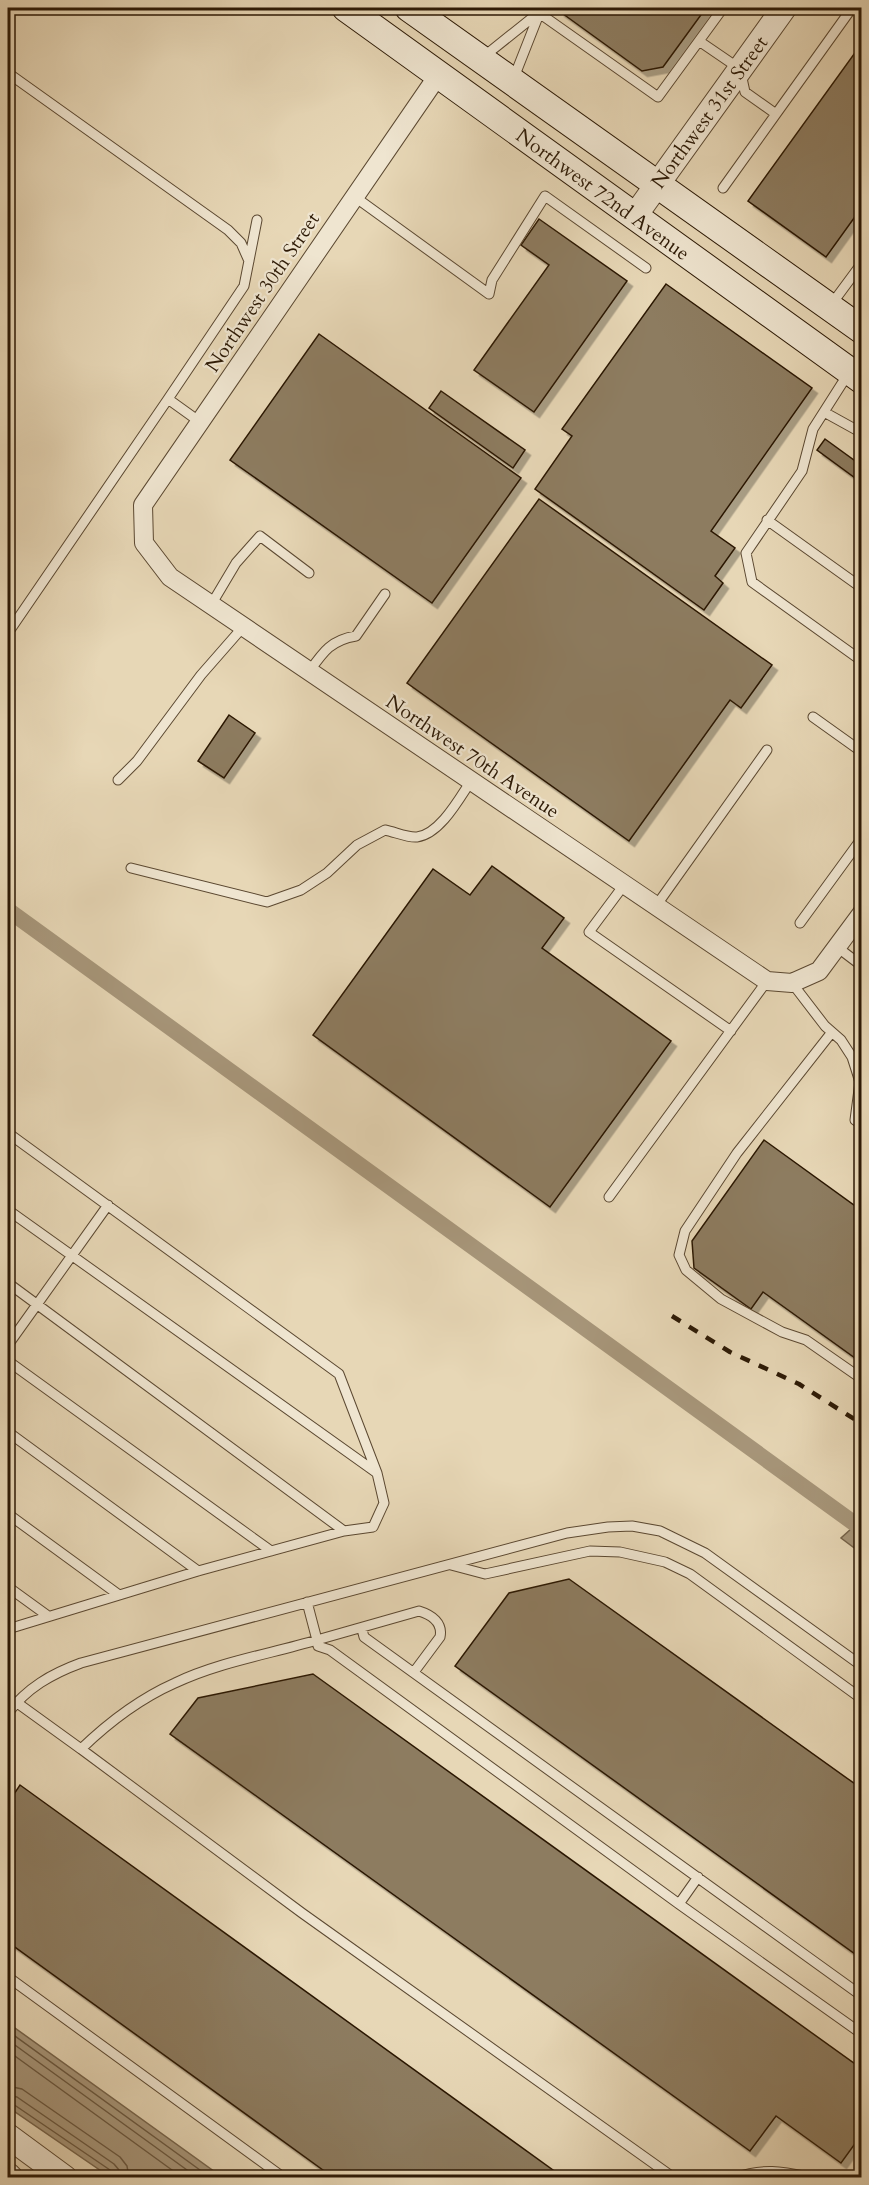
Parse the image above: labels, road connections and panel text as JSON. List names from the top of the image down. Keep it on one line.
{"streets":{"main road":["Northwest 72nd Avenue"],"street":["Northwest 31st Street","Northwest 30th Street","Northwest 70th Avenue"]},"crossings":[["Northwest 31st Street","Northwest 72nd Avenue"],["Northwest 72nd Avenue","Northwest 30th Street"],["Northwest 30th Street","Northwest 70th Avenue"]]}
